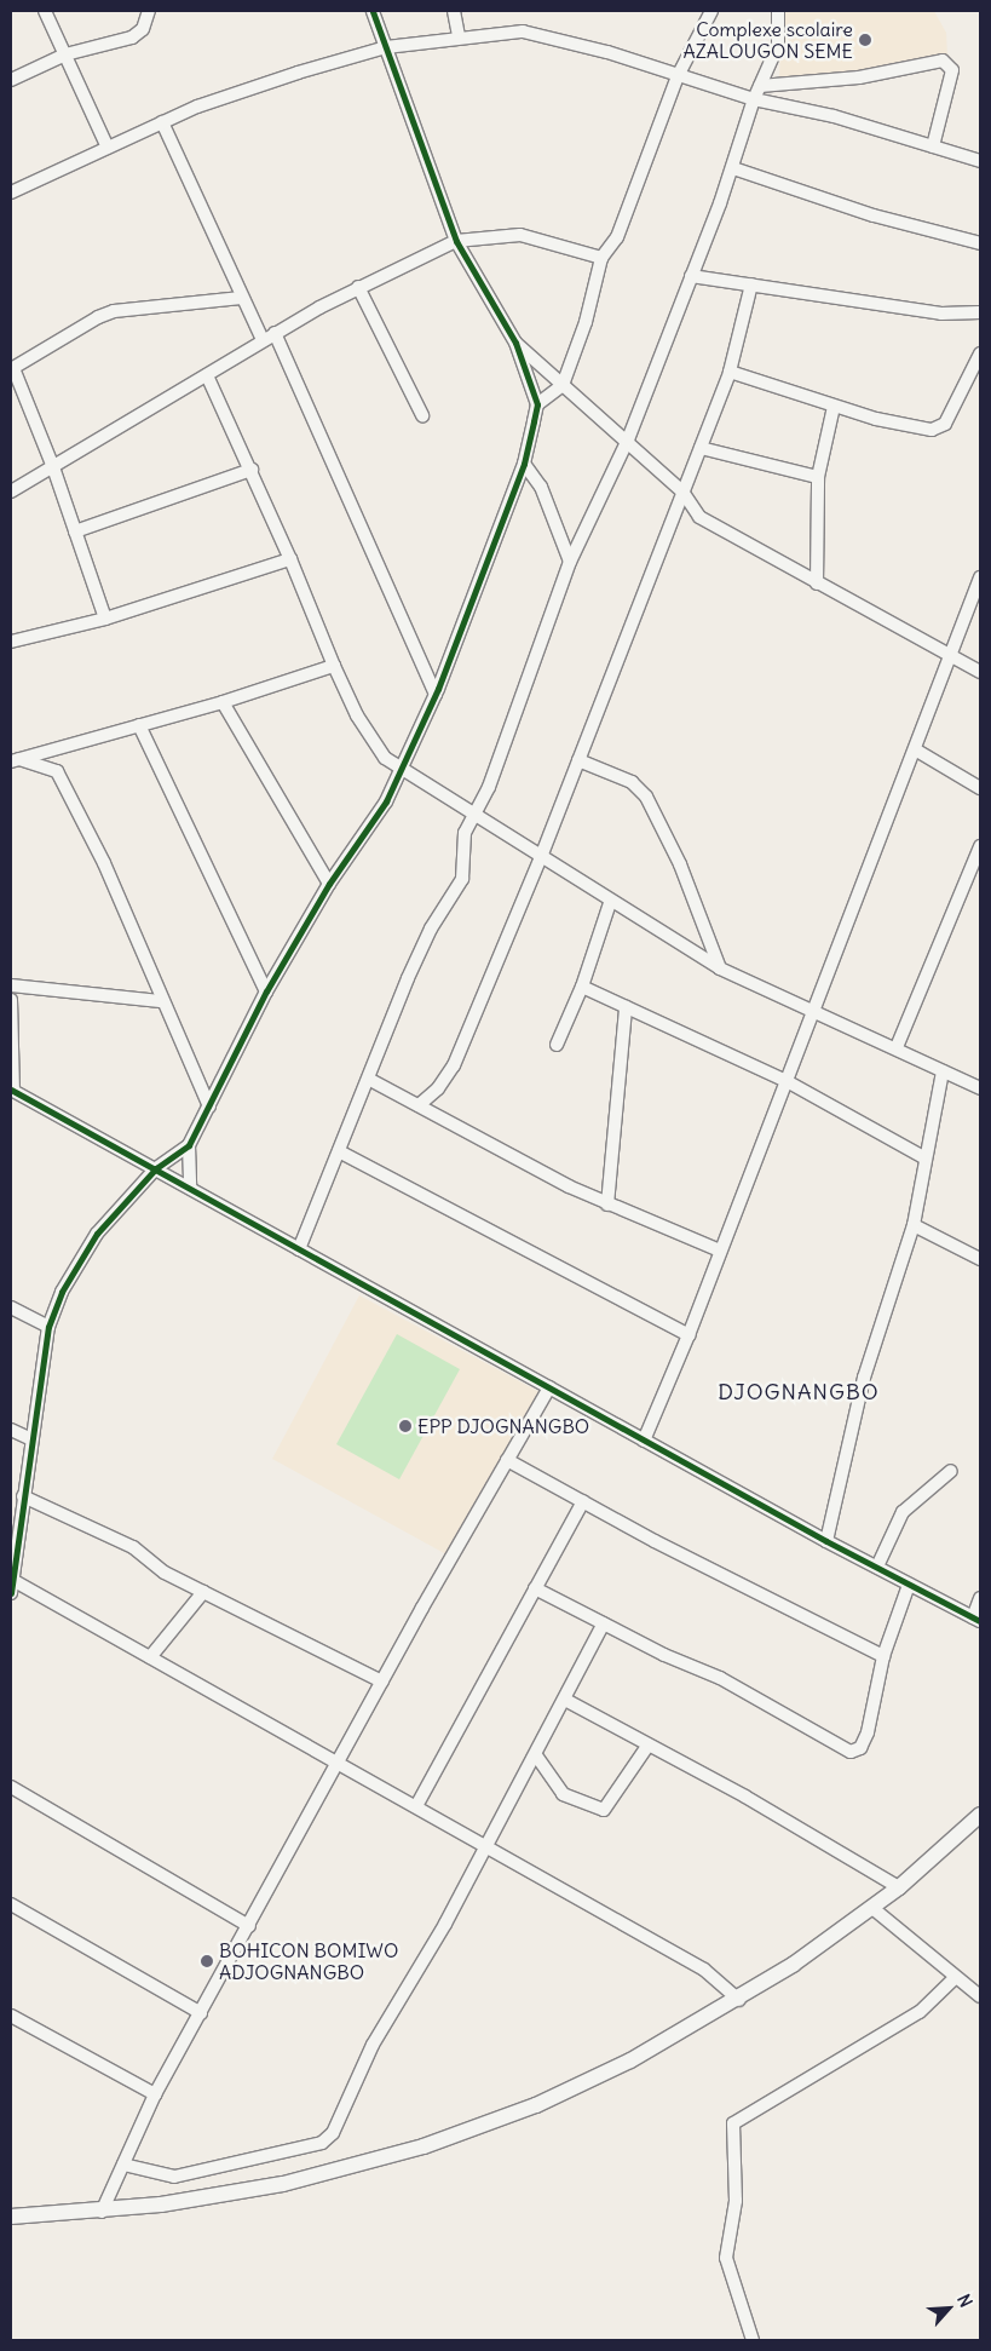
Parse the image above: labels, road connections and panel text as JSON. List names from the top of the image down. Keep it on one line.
{"districts":["DJOGNANGBO"],"places":["Complexe scolaire AZALOUGON SEME","EPP DJOGNANGBO","BOHICON BOMIWO ADJOGNANGBO"],"north":"top right"}
